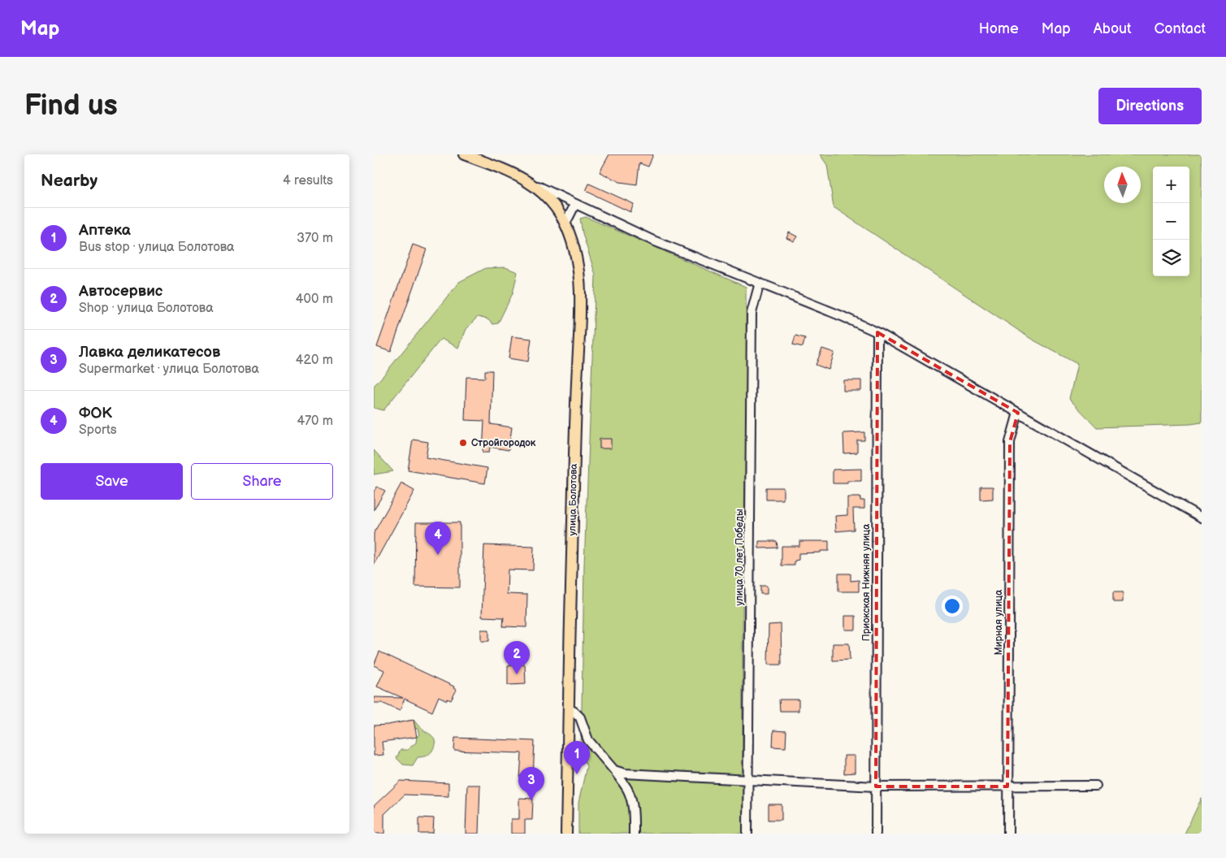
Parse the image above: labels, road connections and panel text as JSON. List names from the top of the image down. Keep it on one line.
{"streets":{"main road":["улица Болотова"],"street":["улица 70 лет Победы","Приокская Нижняя улица","Мирная улица"]},"places":["Стройгородок"],"north":"top","page":{"header":"Map","nav":["Home","Map","About","Contact"],"buttons":["Directions",["Save","Share"]],"title":"Find us","heading":["Nearby","4 results"],"map_buttons":["+","−"],"list":[{"mark":"1","name":"Аптека","note":"Bus stop · улица Болотова","value":"370 m"},{"mark":"2","name":"Автосервис","note":"Shop · улица Болотова","value":"400 m"},{"mark":"3","name":"Лавка деликатесов","note":"Supermarket · улица Болотова","value":"420 m"},{"mark":"4","name":"ФОК","note":"Sports","value":"470 m"}],"pins":["4","2","1","3"]}}
